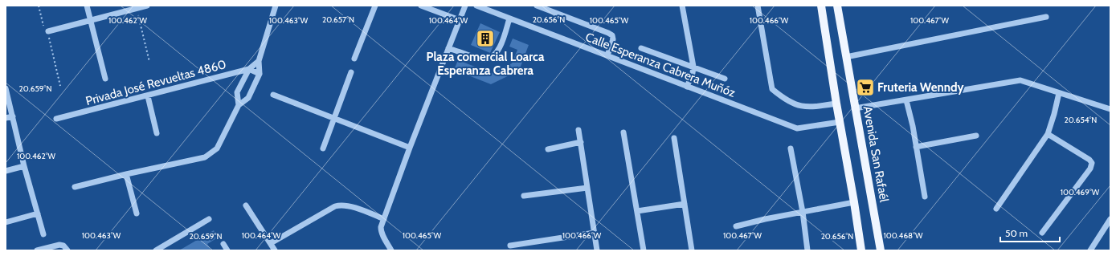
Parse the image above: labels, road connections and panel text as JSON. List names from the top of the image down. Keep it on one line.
{"streets":{"main road":["Avenida San Rafaél"],"street":["Calle Esperanza Cabrera Muñóz","Privada José Revueltas 4860"]},"places":{"building":["Plaza comercial Loarca Esperanza Cabrera"],"supermarket":["Fruteria Wenndy"]},"scale_bar":"50 m","coordinates":["20.657°N","20.656°N","100.462°W","100.463°W","100.464°W","100.465°W","100.466°W","100.467°W","20.659°N","20.654°N","100.469°W","100.468°W"]}
